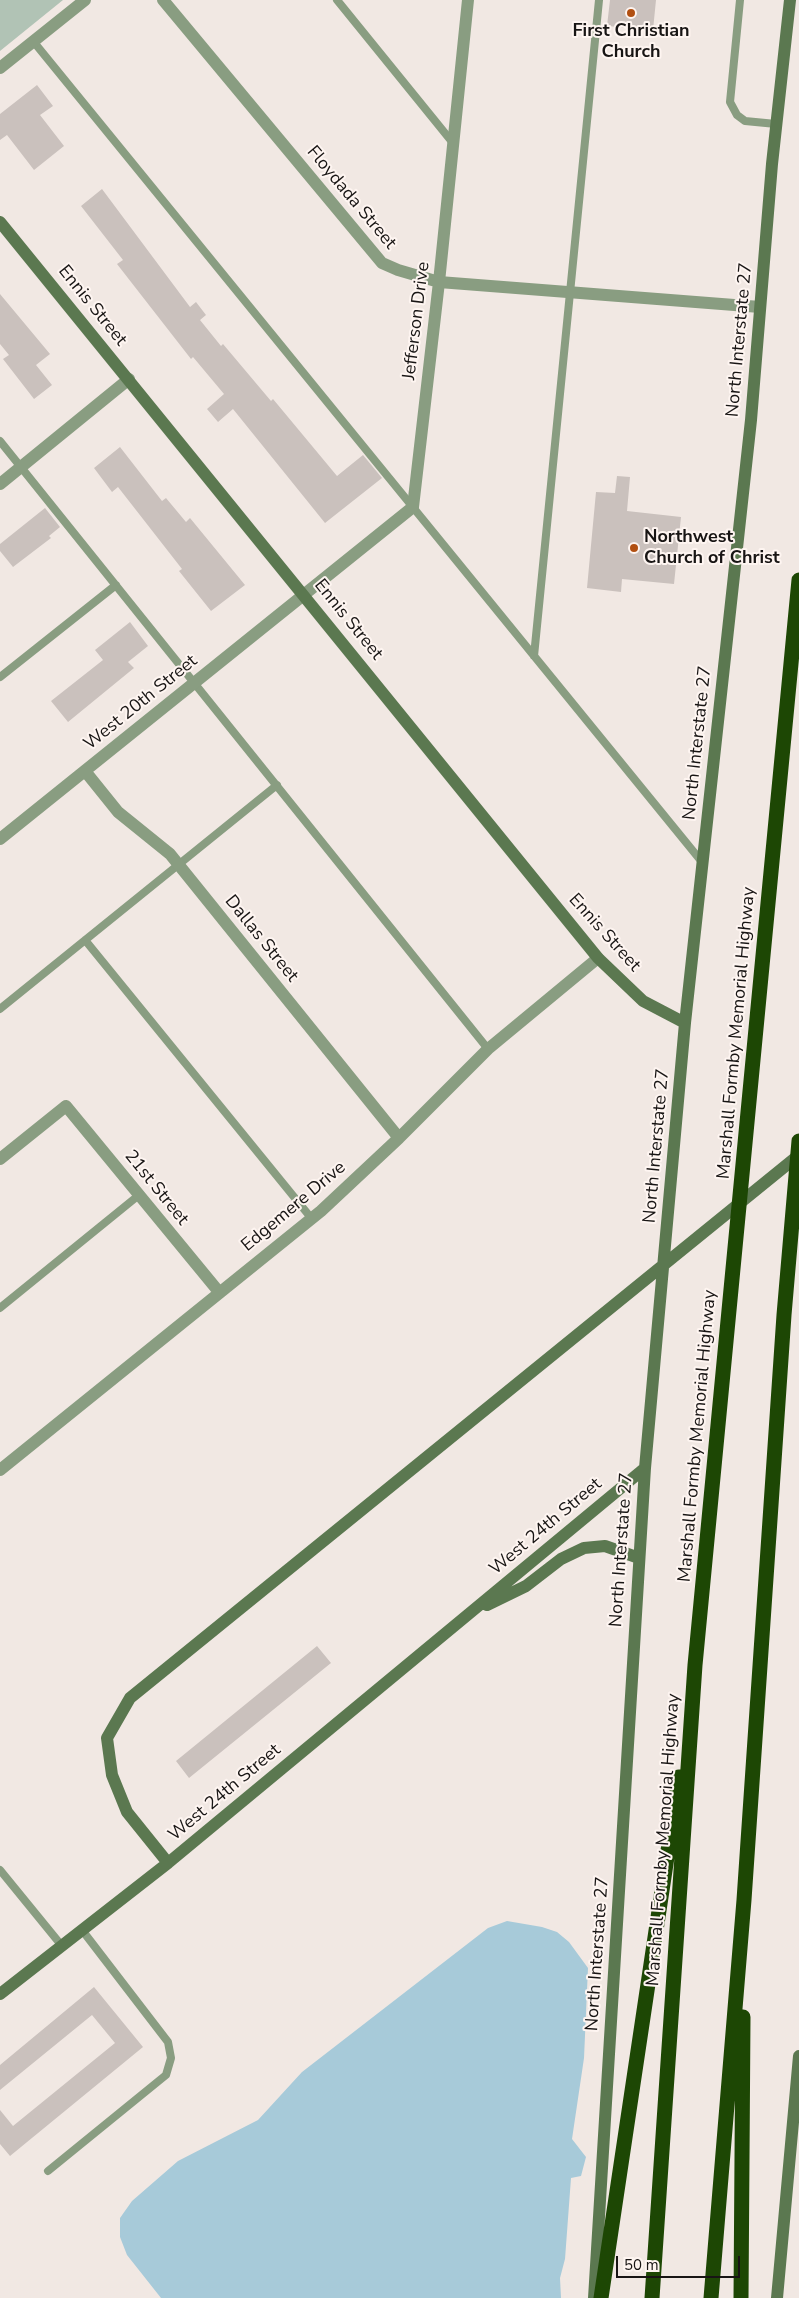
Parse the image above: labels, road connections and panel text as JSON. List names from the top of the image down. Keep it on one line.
{"streets":{"highway":["Marshall Formby Memorial Highway"],"main road":["Ennis Street","North Interstate 27","West 24th Street"],"street":["Floydada Street","Jefferson Drive","West 20th Street","Dallas Street","21st Street","Edgemere Drive"]},"crossings":[["Floydada Street","Jefferson Drive"],["Floydada Street","North Interstate 27"],["Ennis Street","North Interstate 27"],["Ennis Street","West 20th Street"],["Ennis Street","Edgemere Drive"],["North Interstate 27","West 24th Street"],["West 20th Street","Dallas Street"],["Dallas Street","Edgemere Drive"],["21st Street","Edgemere Drive"]],"places":["First Christian Church","Northwest Church of Christ"],"scale_bar":"50 m"}
